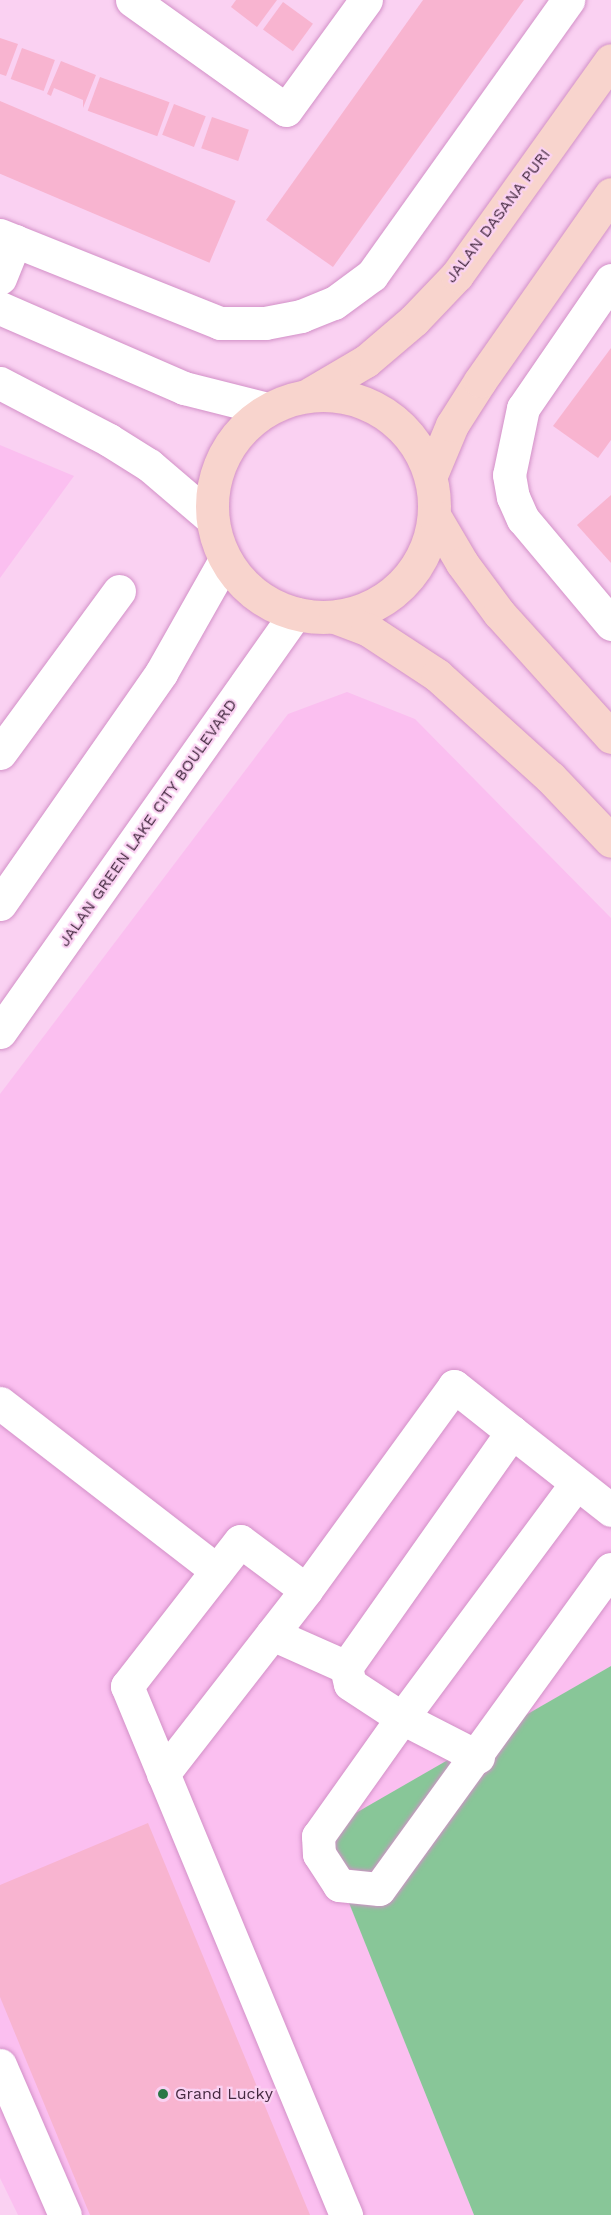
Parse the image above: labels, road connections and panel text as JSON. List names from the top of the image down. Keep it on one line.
{"streets":{"main road":["JALAN DASANA PURI"],"street":["JALAN GREEN LAKE CITY BOULEVARD"]},"places":["Grand Lucky"]}
